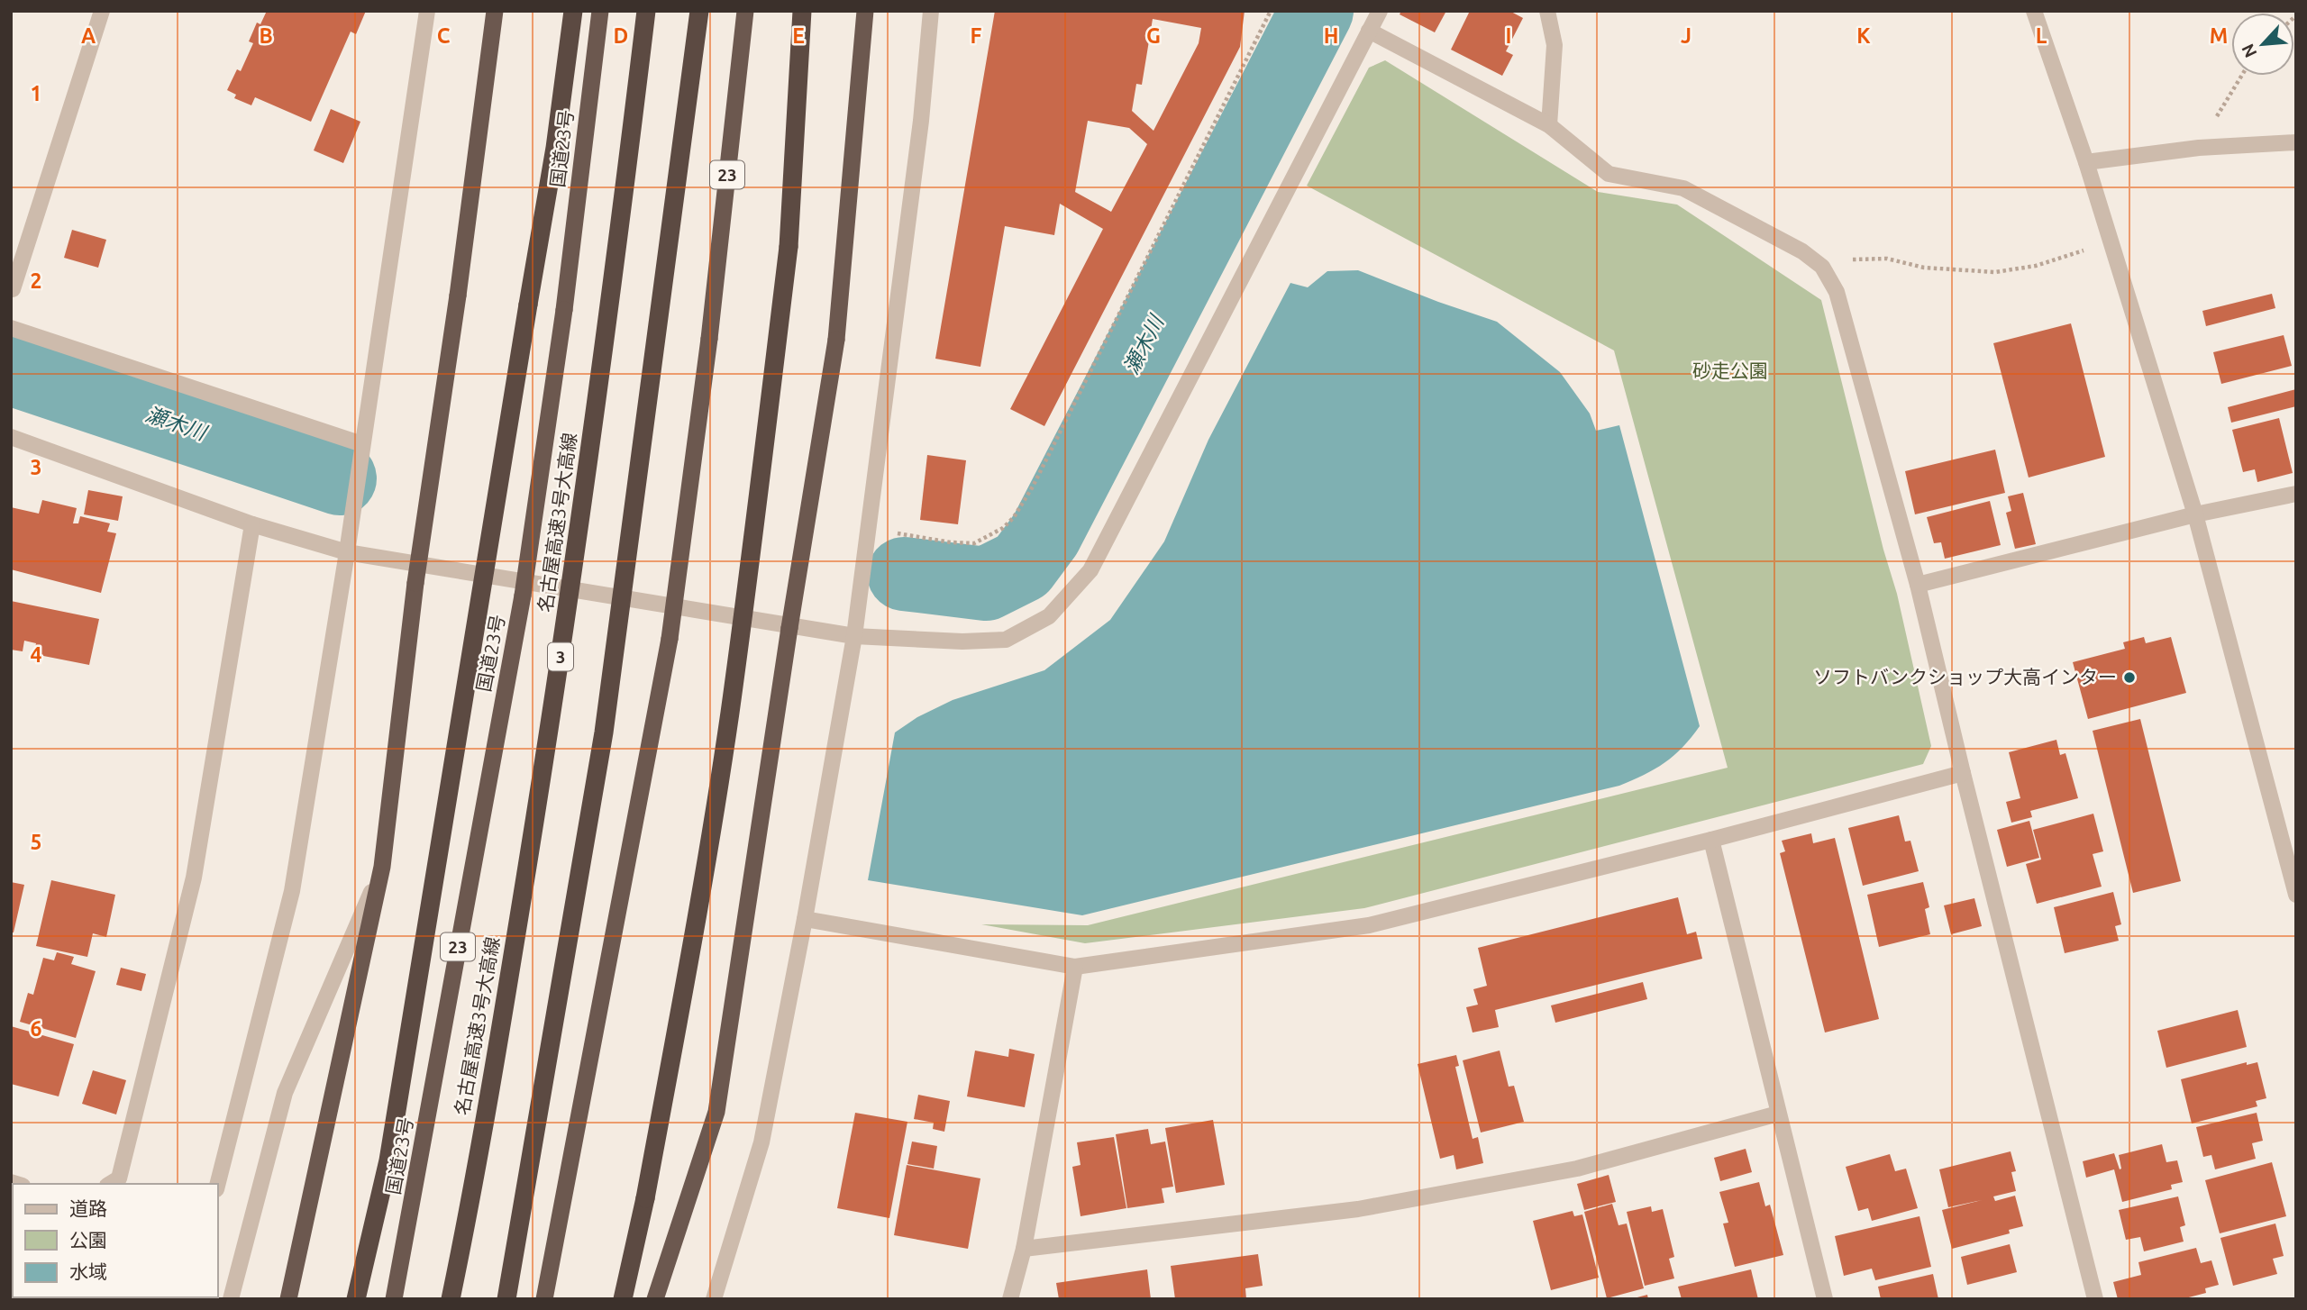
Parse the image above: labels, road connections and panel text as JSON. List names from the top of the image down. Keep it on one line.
{"streets":{"highway":["国道23号","23","名古屋高速3号大高線","3"]},"water":["瀬木川"],"parks":["砂走公園"],"places":["ソフトバンクショップ大高インター"],"legend":["道路","公園","水域"],"north":"bottom left","grid":{"columns":["A","B","C","D","E","F","G","H","I","J","K","L","M"],"rows":["1","2","3","4","5","6"]}}
